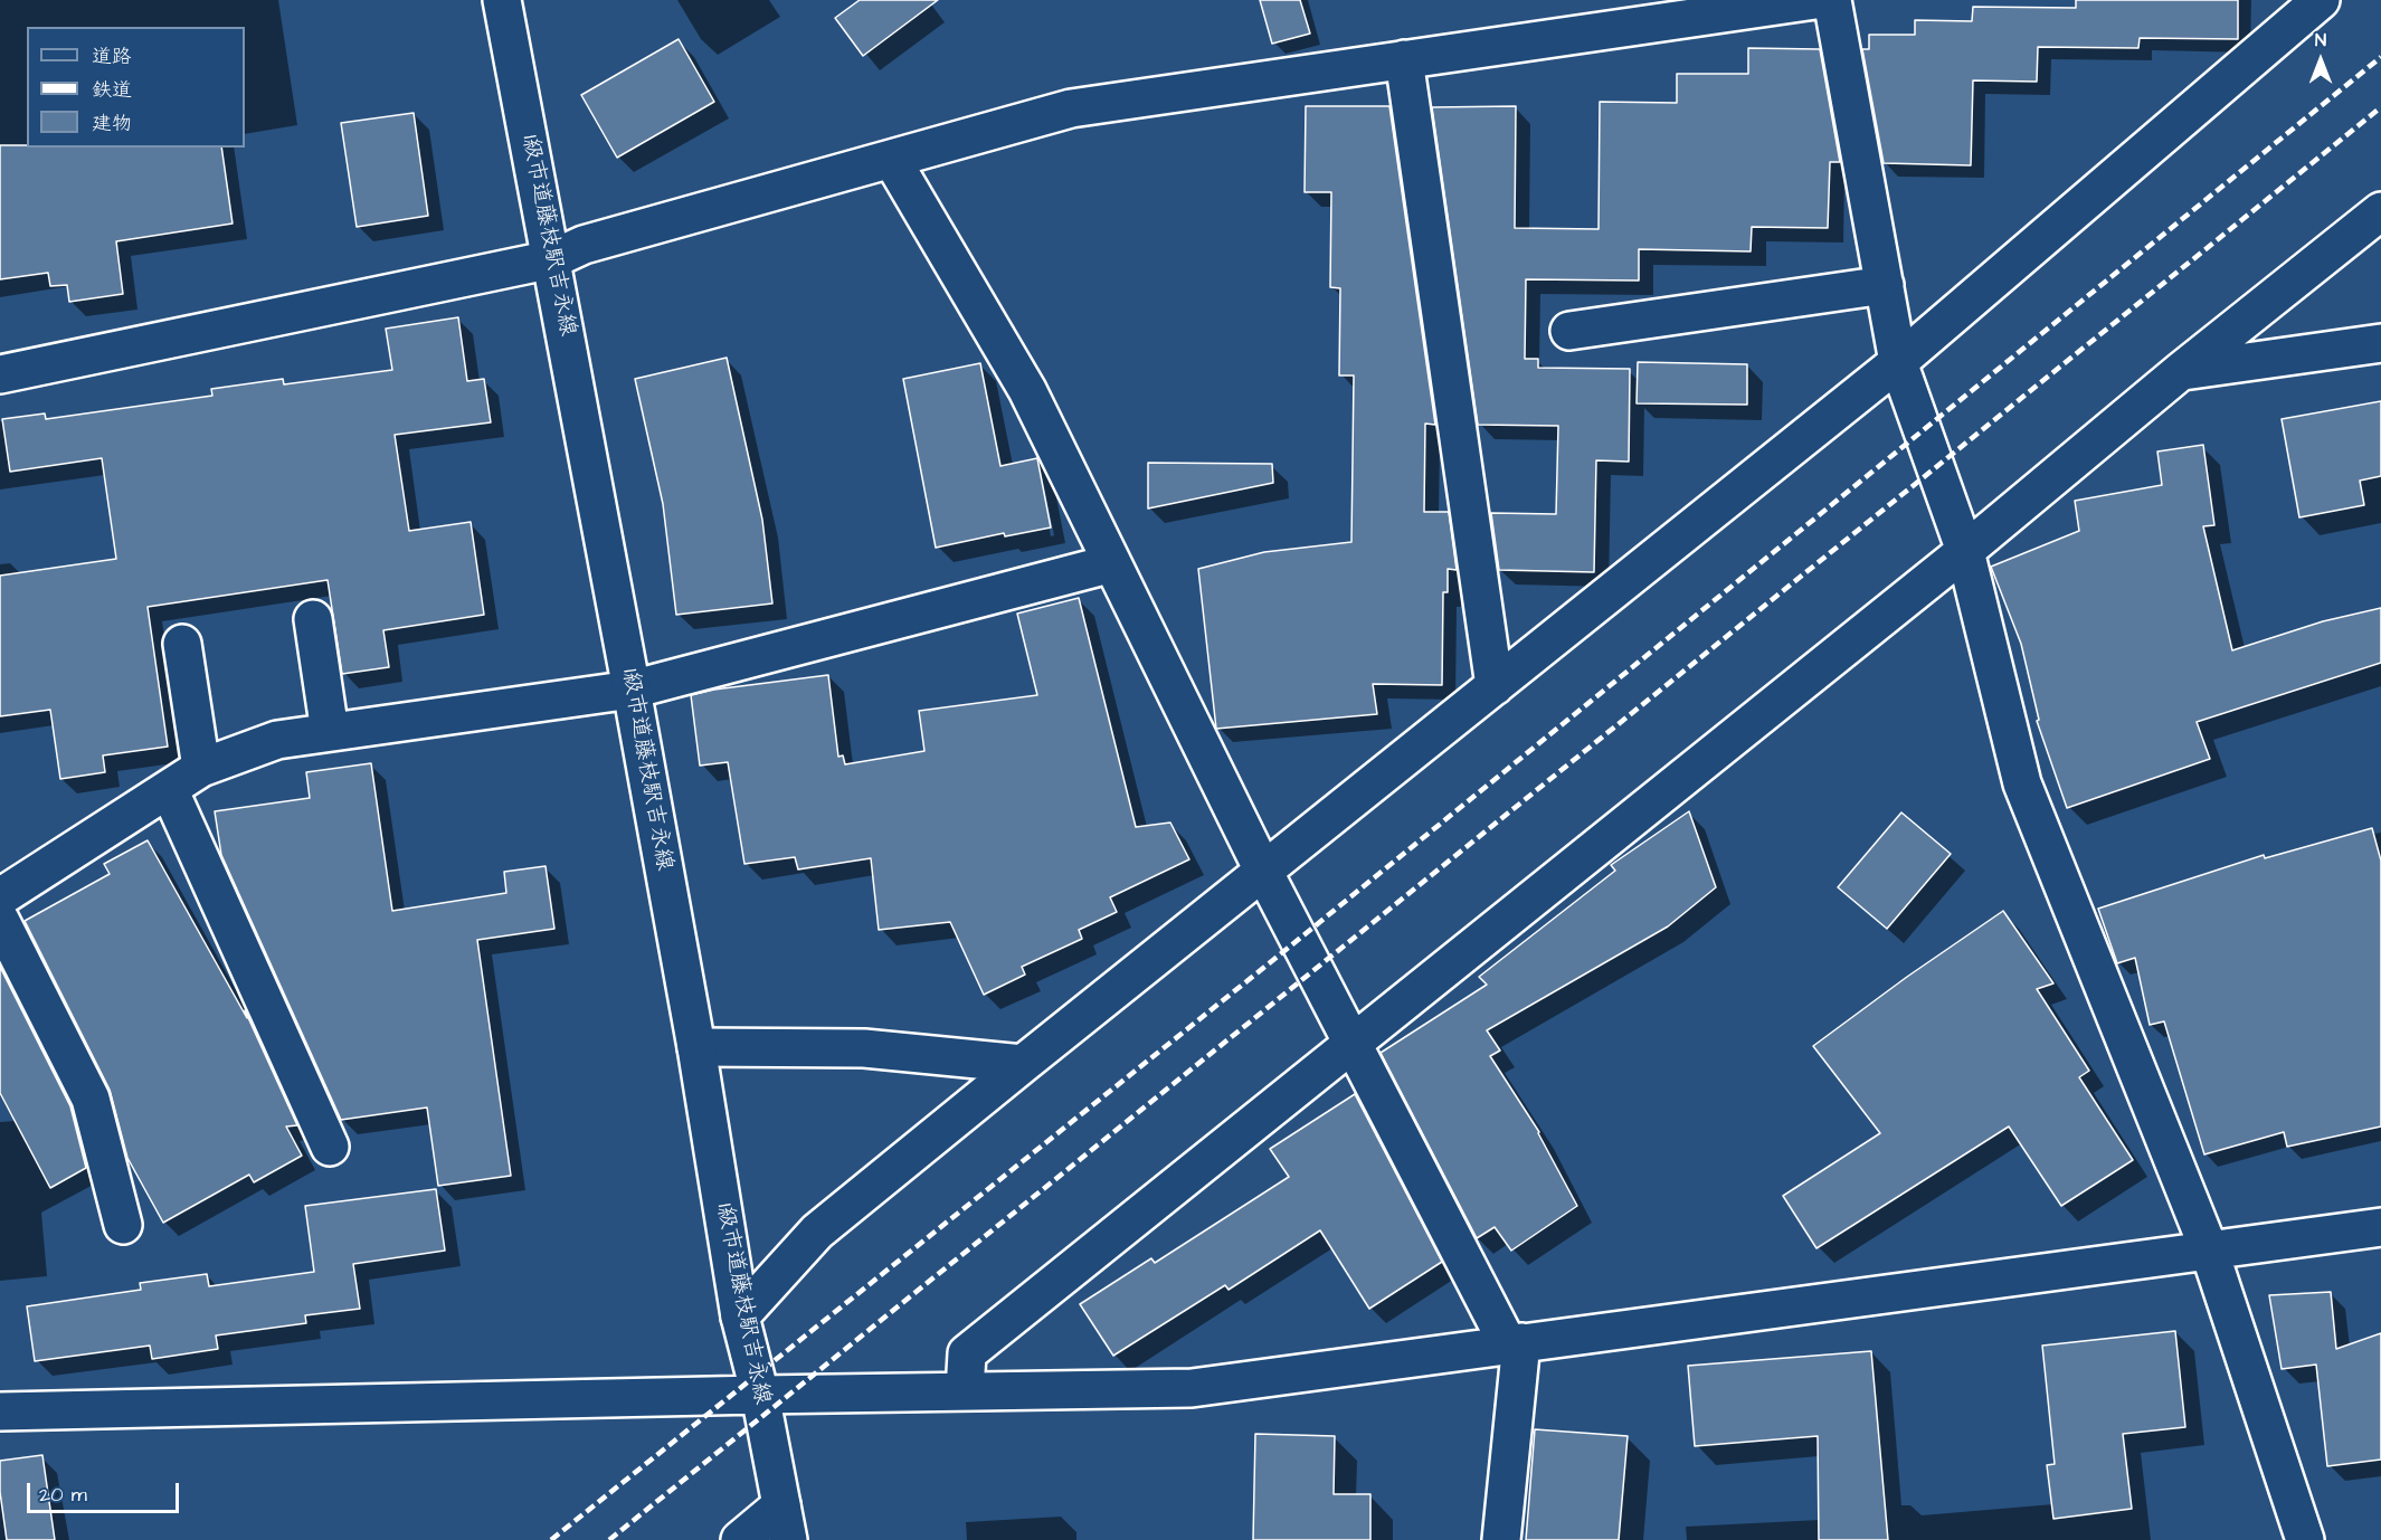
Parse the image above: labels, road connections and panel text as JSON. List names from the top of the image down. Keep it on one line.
{"streets":{"street":["1級市道藤枝駅吉永線"]},"legend":["道路","鉄道","建物"],"scale_bar":"20 m","north":"top"}
